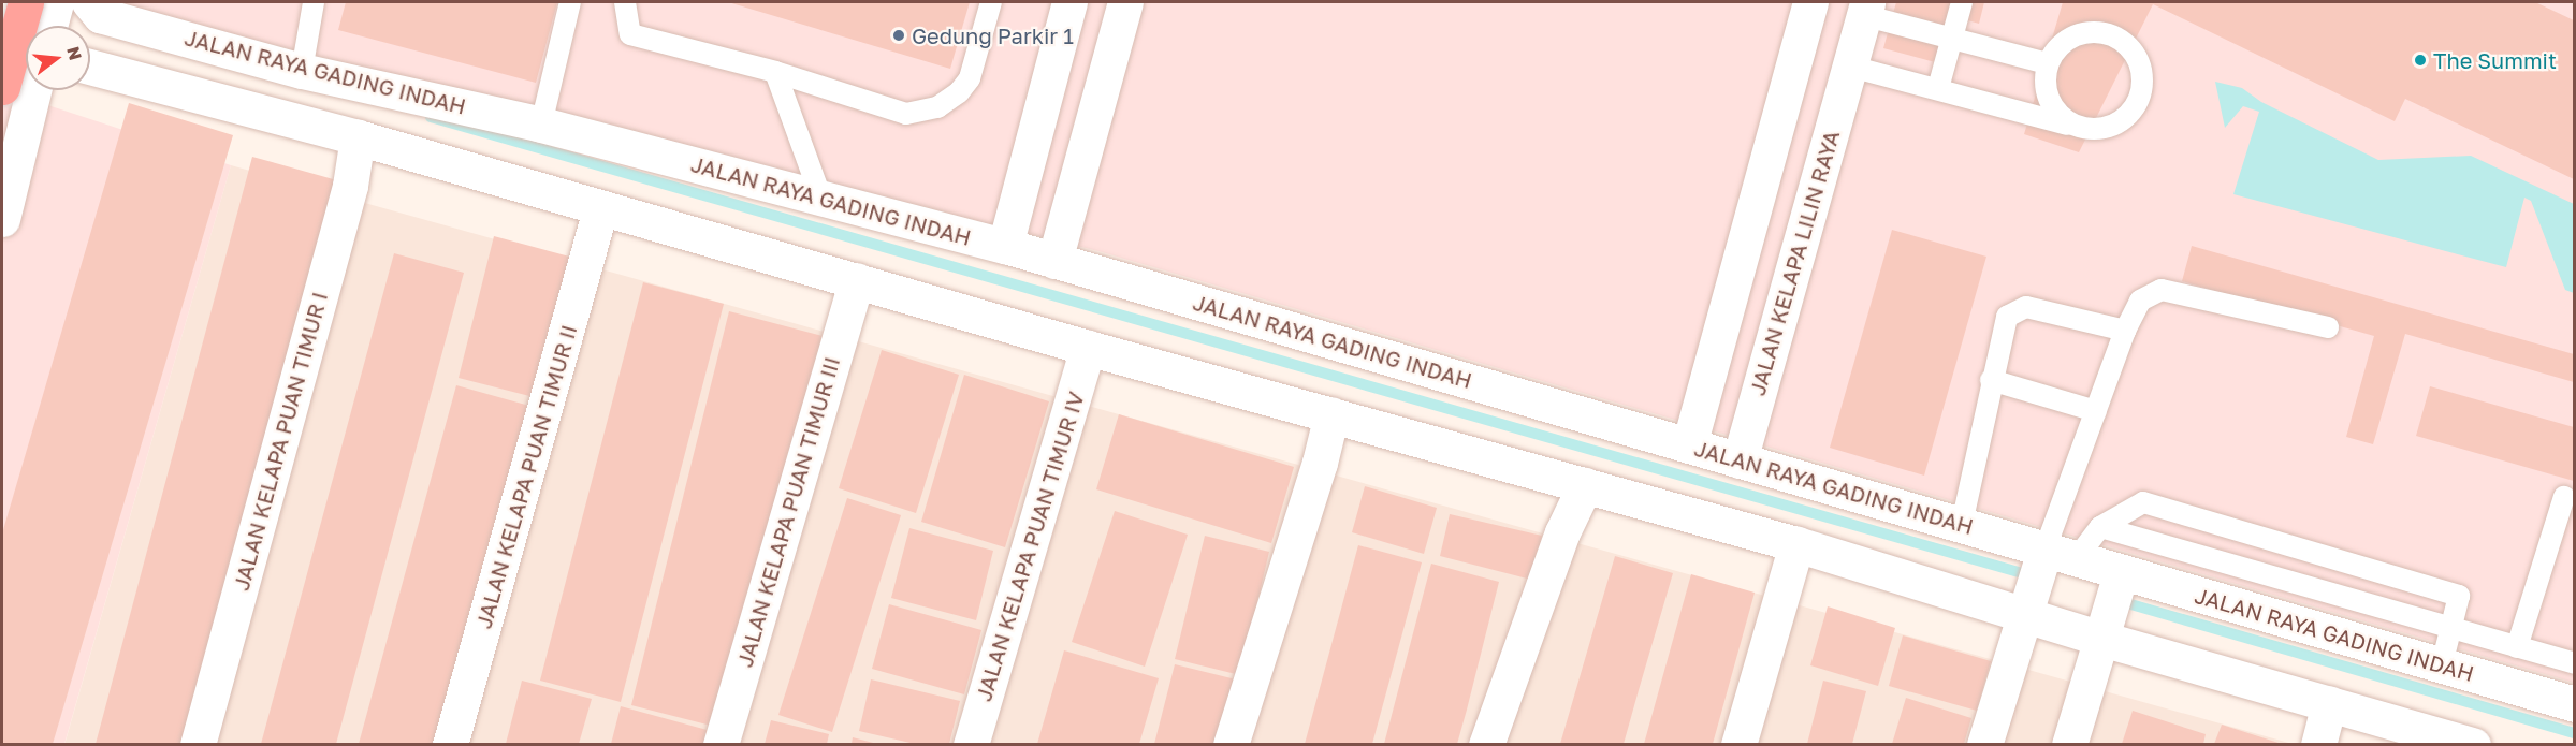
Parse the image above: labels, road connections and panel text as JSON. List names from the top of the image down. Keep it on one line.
{"streets":{"street":["JALAN RAYA GADING INDAH","JALAN KELAPA LILIN RAYA","JALAN KELAPA PUAN TIMUR I","JALAN KELAPA PUAN TIMUR II","JALAN KELAPA PUAN TIMUR III","JALAN KELAPA PUAN TIMUR IV"]},"crossings":[["JALAN RAYA GADING INDAH","JALAN KELAPA LILIN RAYA"]],"places":["Gedung Parkir 1","The Summit"],"north":"right"}
